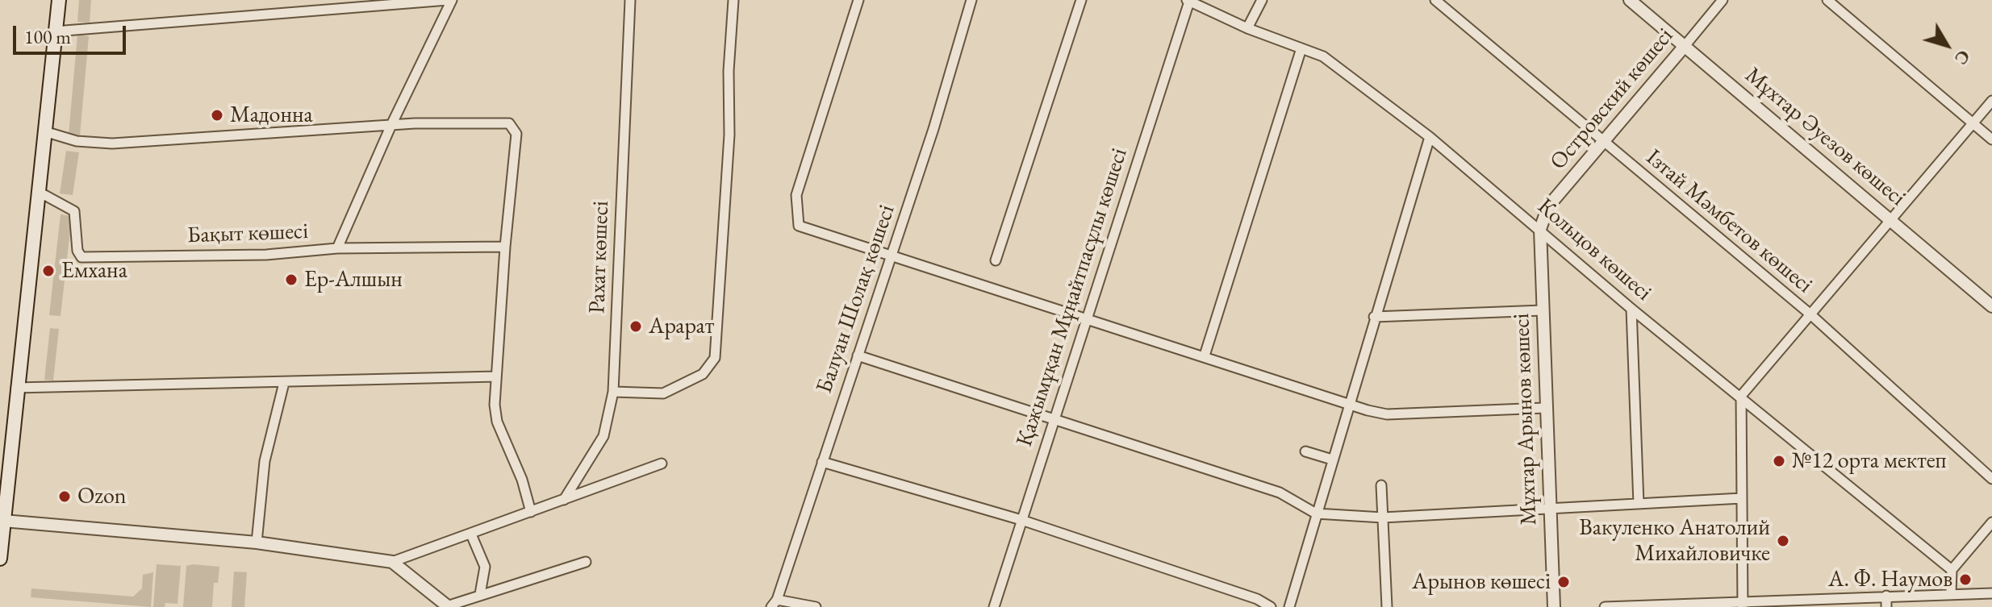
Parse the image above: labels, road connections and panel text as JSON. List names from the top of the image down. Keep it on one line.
{"streets":{"street":["Островский көшесі","Мұхтар Әуезов көшесі","Ізтай Мәмбетов көшесі","Бақыт көшесі","Кольцов көшесі","Рахат көшесі","Қажымұқан Мұңайтпасұлы көшесі","Балуан Шолақ көшесі","Мұхтар Арынов көшесі"]},"crossings":[["Островский көшесі","Мұхтар Әуезов көшесі"],["Островский көшесі","Ізтай Мәмбетов көшесі"],["Островский көшесі","Кольцов көшесі"],["Островский көшесі","Мұхтар Арынов көшесі"],["Кольцов көшесі","Қажымұқан Мұңайтпасұлы көшесі"],["Кольцов көшесі","Мұхтар Арынов көшесі"]],"places":["Мадонна","Емхана","Ер-Алшын","Арарат","№12 орта мектеп","Ozon","Вакуленко Анатолий Михайловичке","А. Ф. Наумов","Арынов көшесі"],"scale_bar":"100 m","north":"bottom right"}
